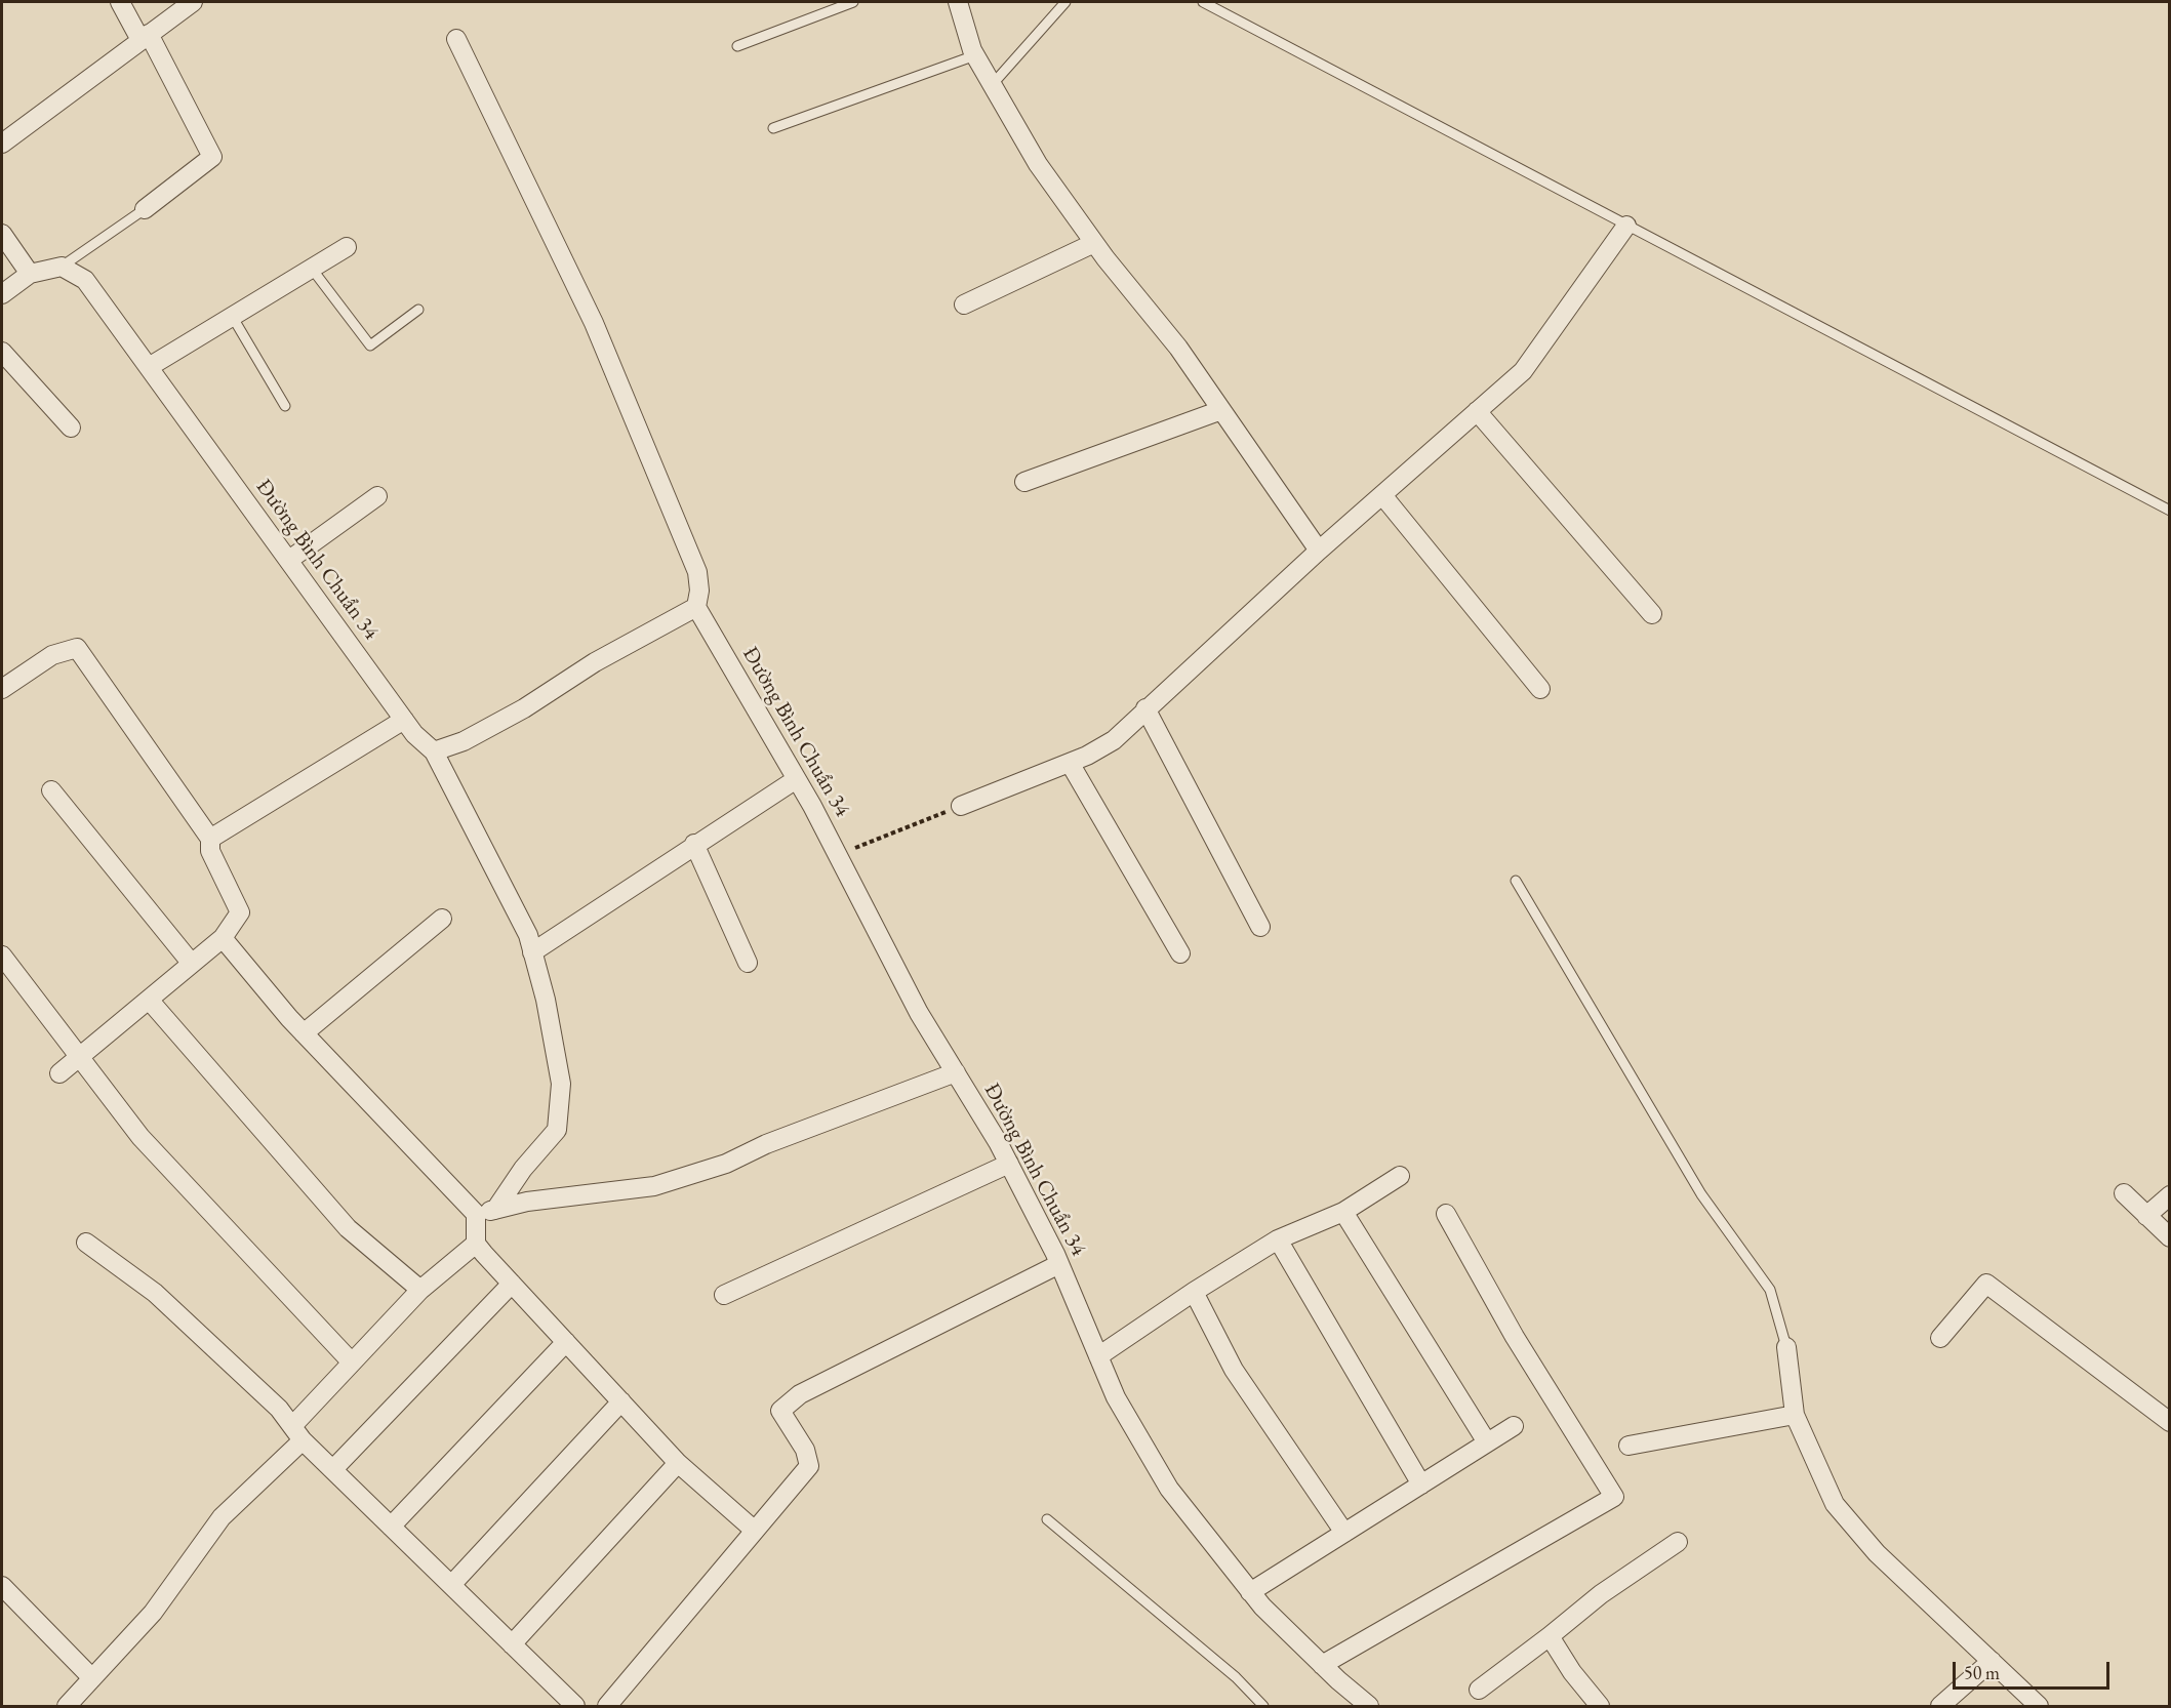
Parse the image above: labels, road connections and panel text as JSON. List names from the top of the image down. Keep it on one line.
{"streets":{"street":["Đường Bình Chuẩn 34"]},"scale_bar":"50 m"}
